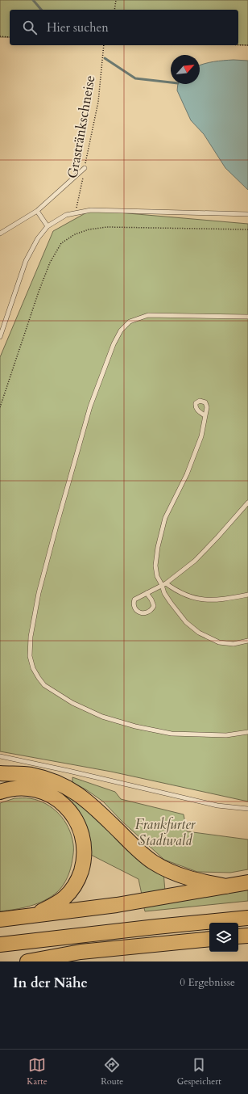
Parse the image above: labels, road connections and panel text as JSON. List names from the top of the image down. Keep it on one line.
{"streets":{"path":["Grastränkschneise"]},"parks":["Frankfurter Stadtwald"],"north":"top right","page":{"search":"Hier suchen","heading":["In der Nähe","0 Ergebnisse"],"nav":["Karte","Route","Gespeichert"]}}
